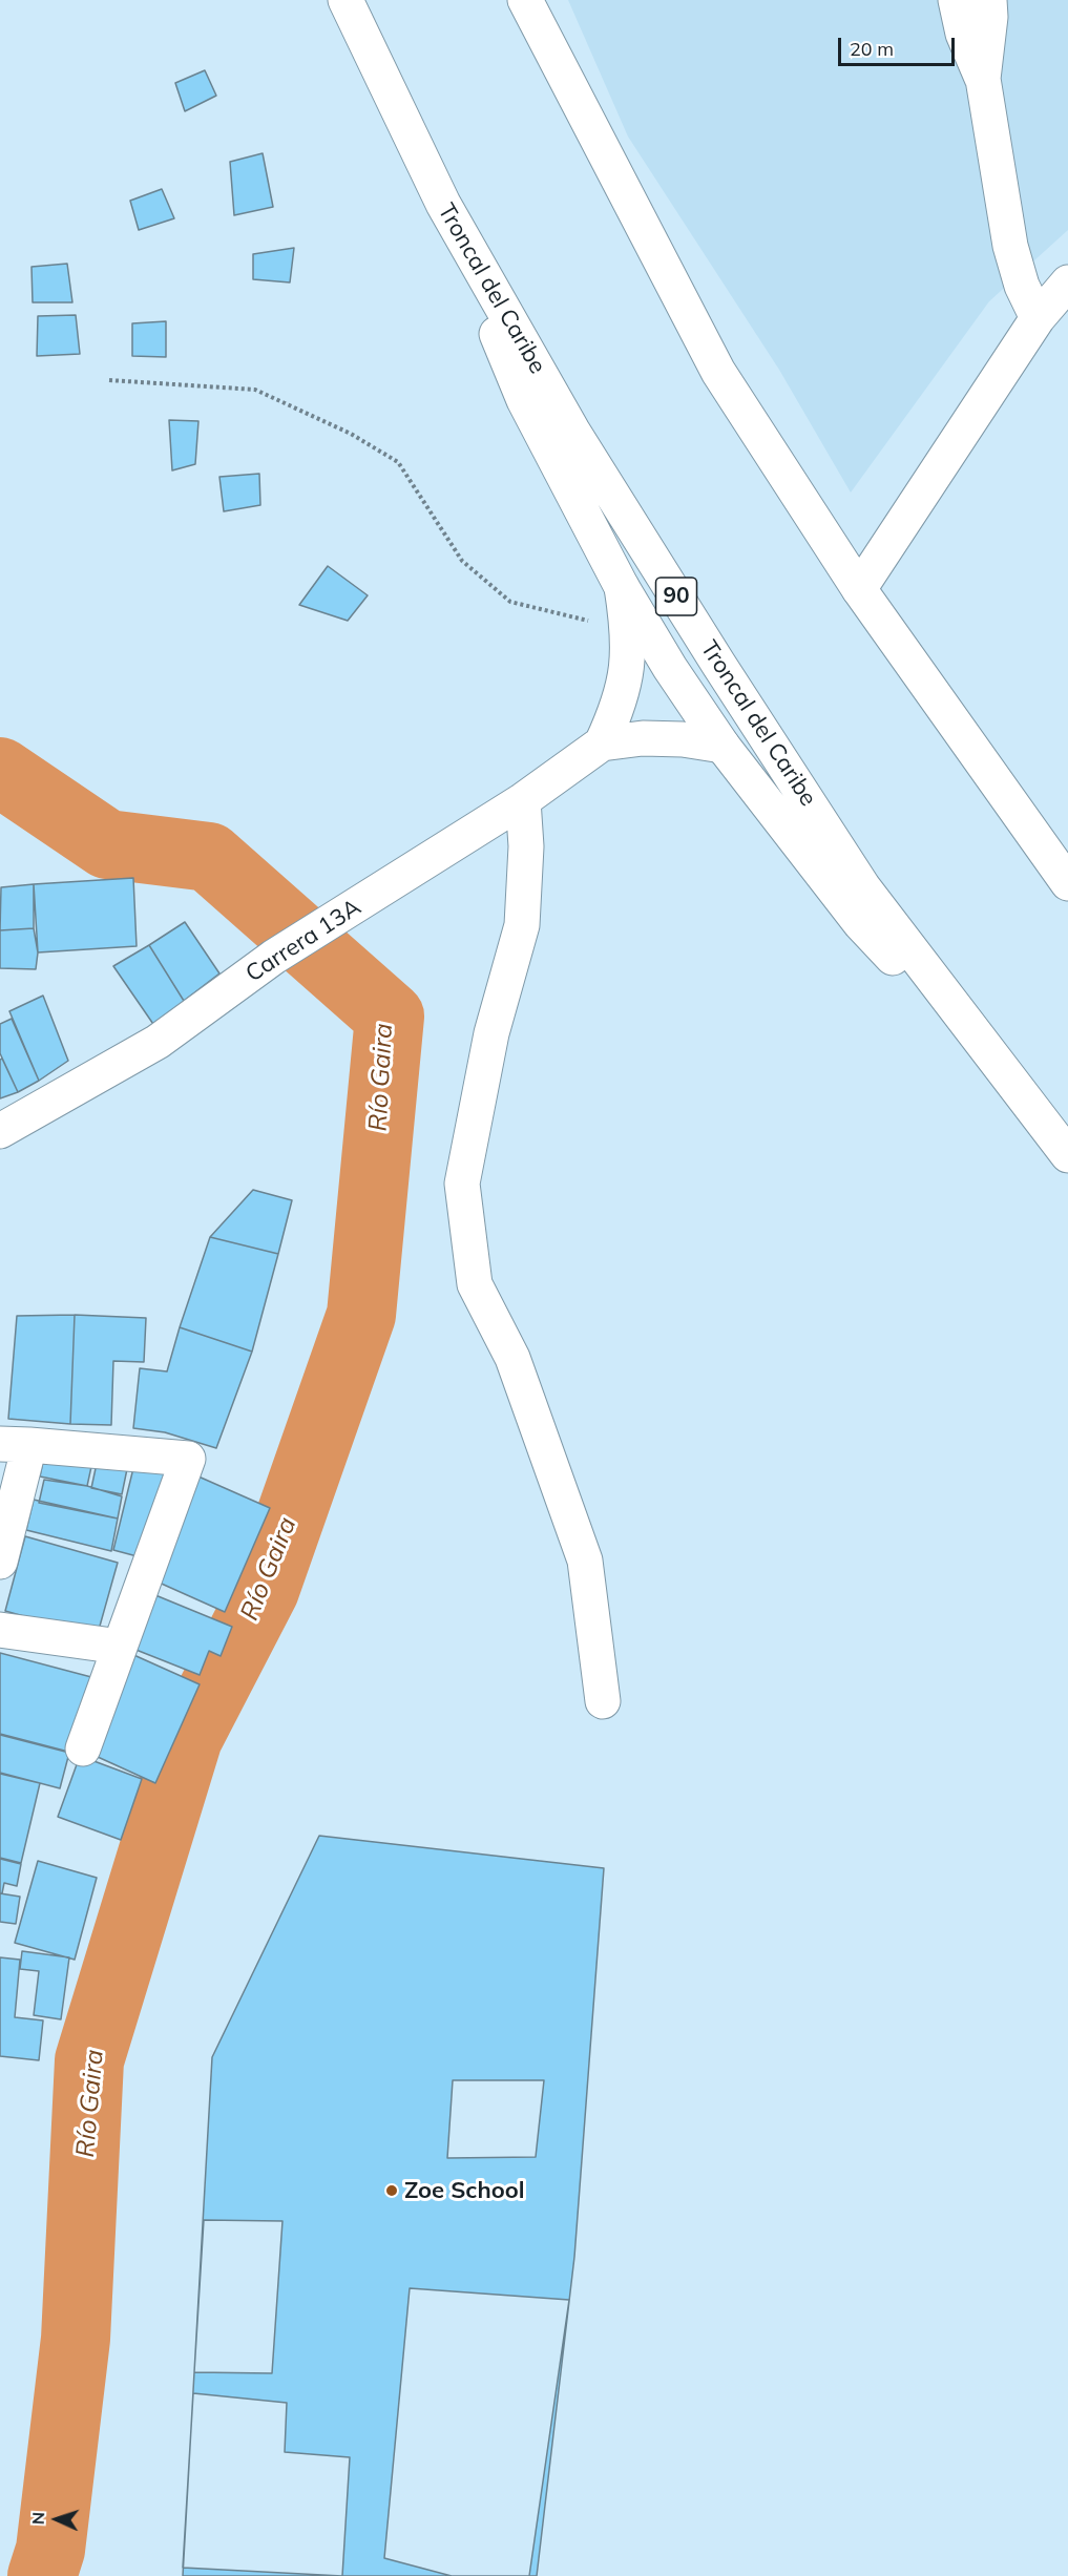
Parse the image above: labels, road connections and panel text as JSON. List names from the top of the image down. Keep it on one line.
{"streets":{"main road":["Troncal del Caribe","90","Carrera 13A"]},"water":["Río Gaira"],"places":["Zoe School"],"scale_bar":"20 m","north":"left"}
